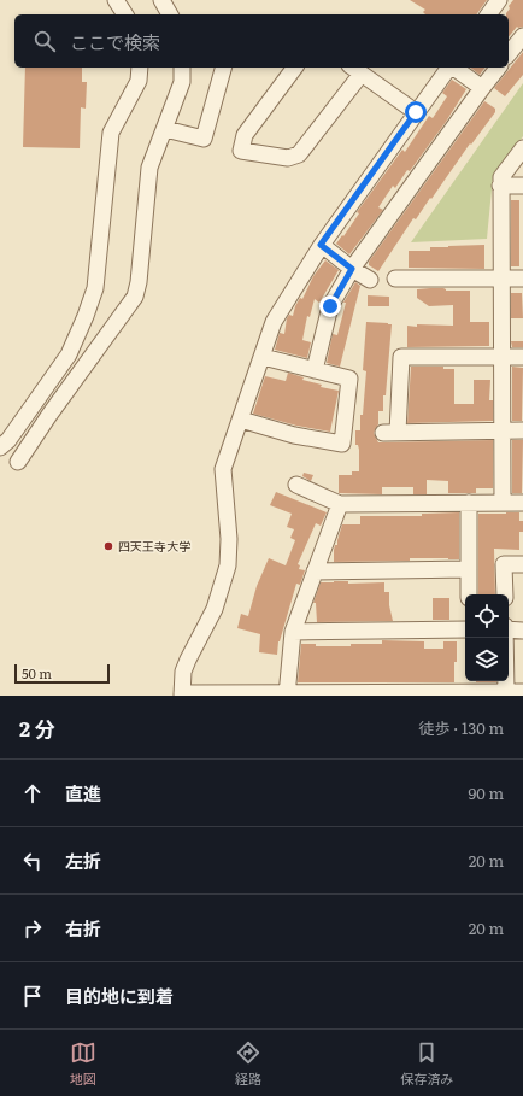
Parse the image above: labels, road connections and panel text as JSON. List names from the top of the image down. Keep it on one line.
{"places":["四天王寺大学"],"scale_bar":"50 m","page":{"search":"ここで検索","scale":"50 m","heading":["2 分","徒歩 · 130 m"],"list":[["直進","90 m"],["左折","20 m"],["右折","20 m"],"目的地に到着"],"nav":["地図","経路","保存済み"]}}
